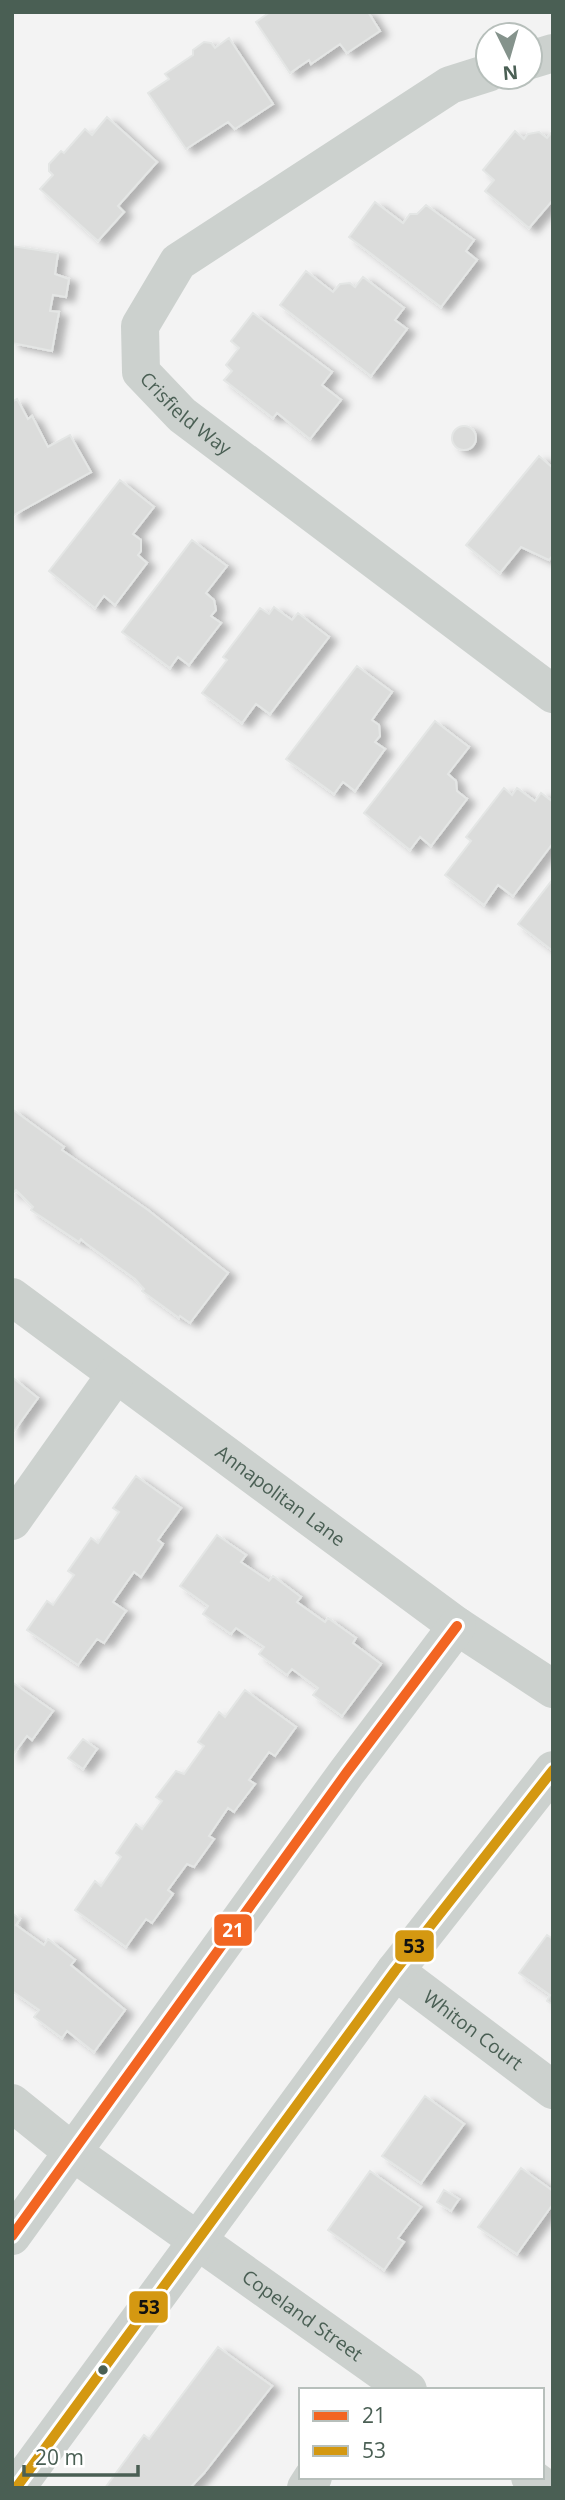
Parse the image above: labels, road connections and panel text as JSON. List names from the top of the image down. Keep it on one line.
{"streets":{"street":["Crisfield Way","Annapolitan Lane","Whiton Court","Copeland Street"]},"lines":["transit line 21","transit line 53"],"legend":["21","53"],"scale_bar":"20 m","north":"bottom"}
